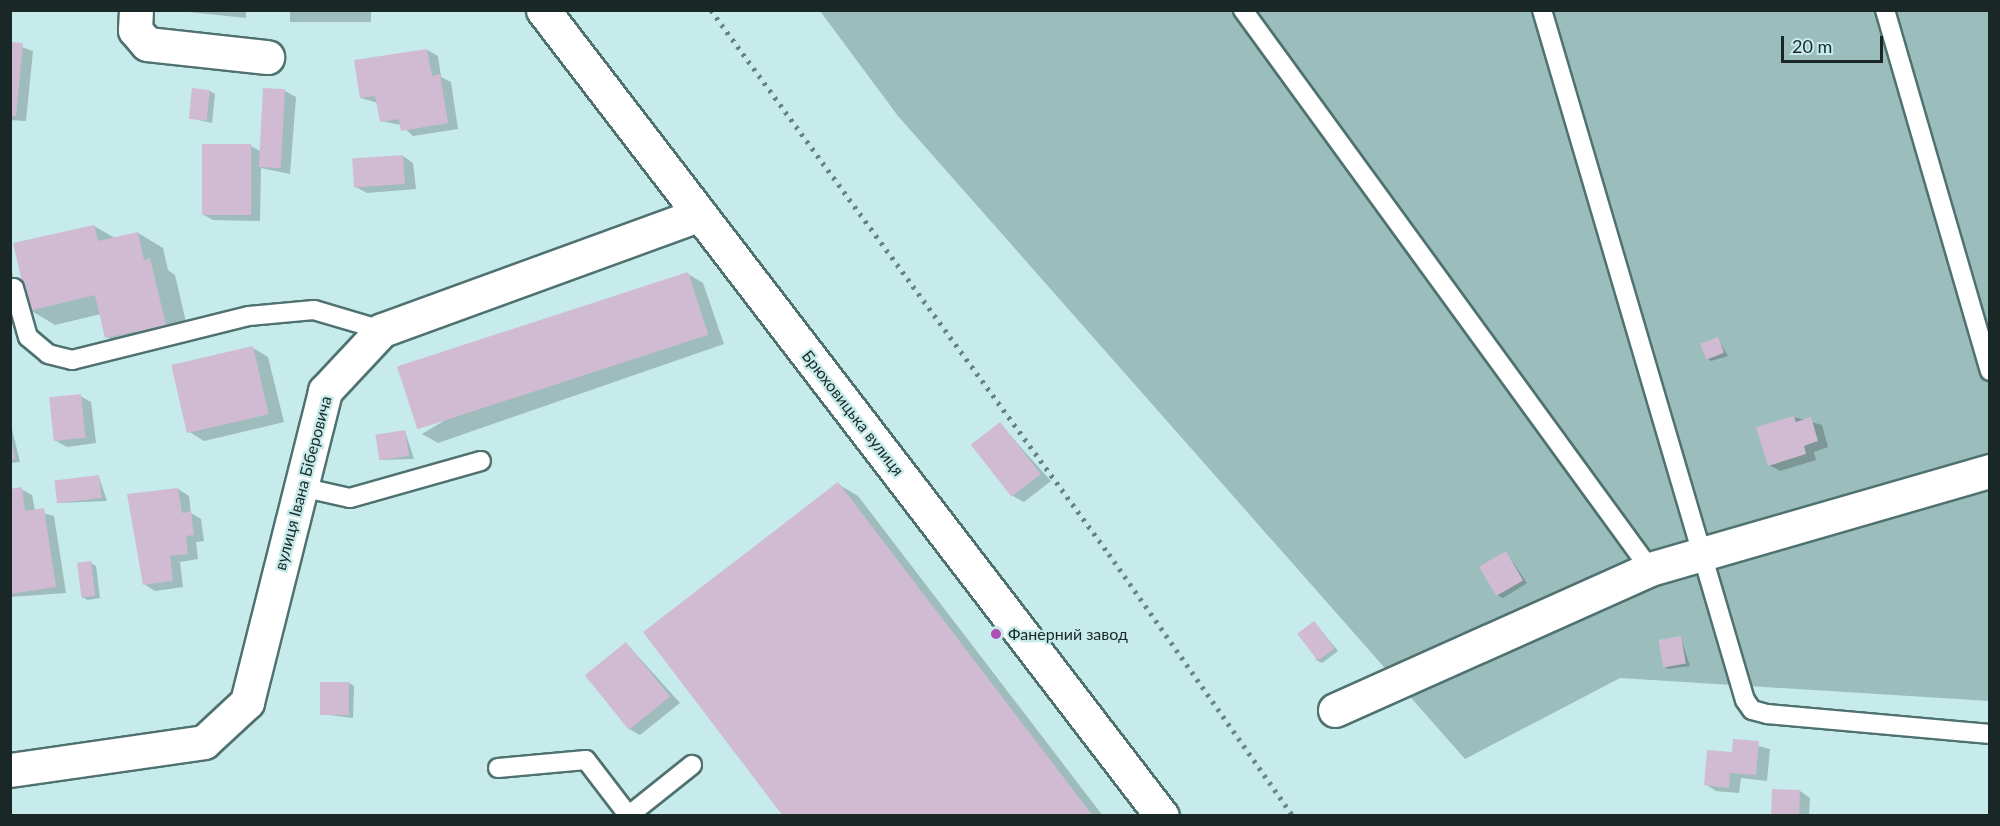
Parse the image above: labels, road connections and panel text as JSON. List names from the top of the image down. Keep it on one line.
{"streets":{"street":["Брюховицька вулиця","вулиця Івана Біберовича"]},"crossings":[["Брюховицька вулиця","вулиця Івана Біберовича"]],"places":["Фанерний завод"],"scale_bar":"20 m"}
